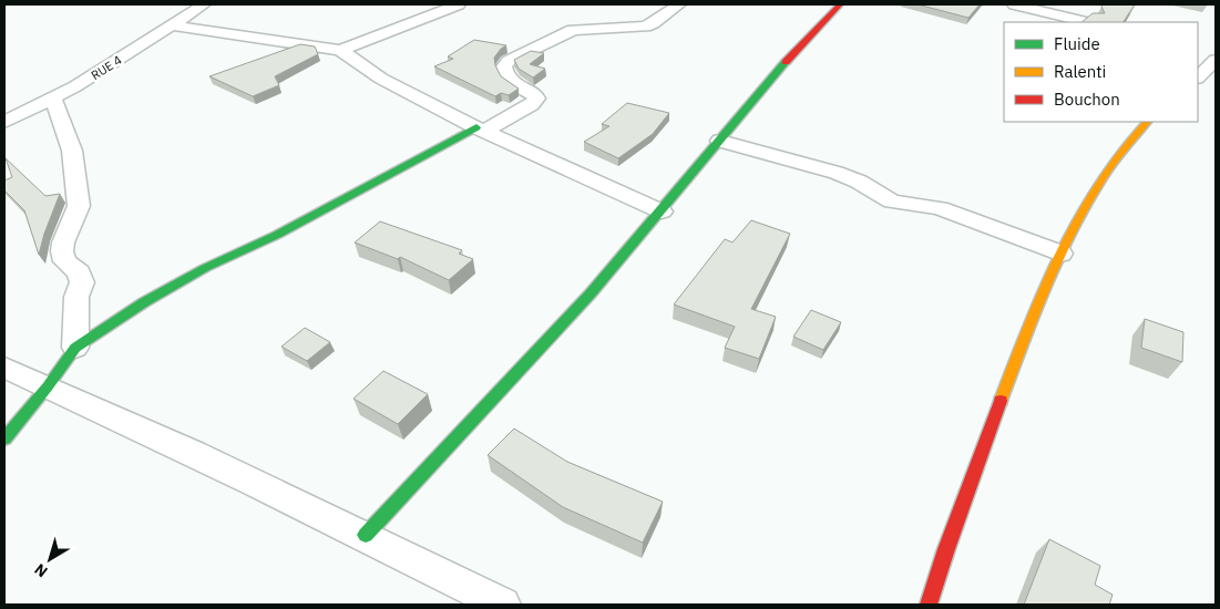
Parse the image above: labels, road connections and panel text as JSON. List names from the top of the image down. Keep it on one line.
{"streets":{"street":["RUE 4"]},"legend":["Fluide","Ralenti","Bouchon"],"north":"bottom left"}
